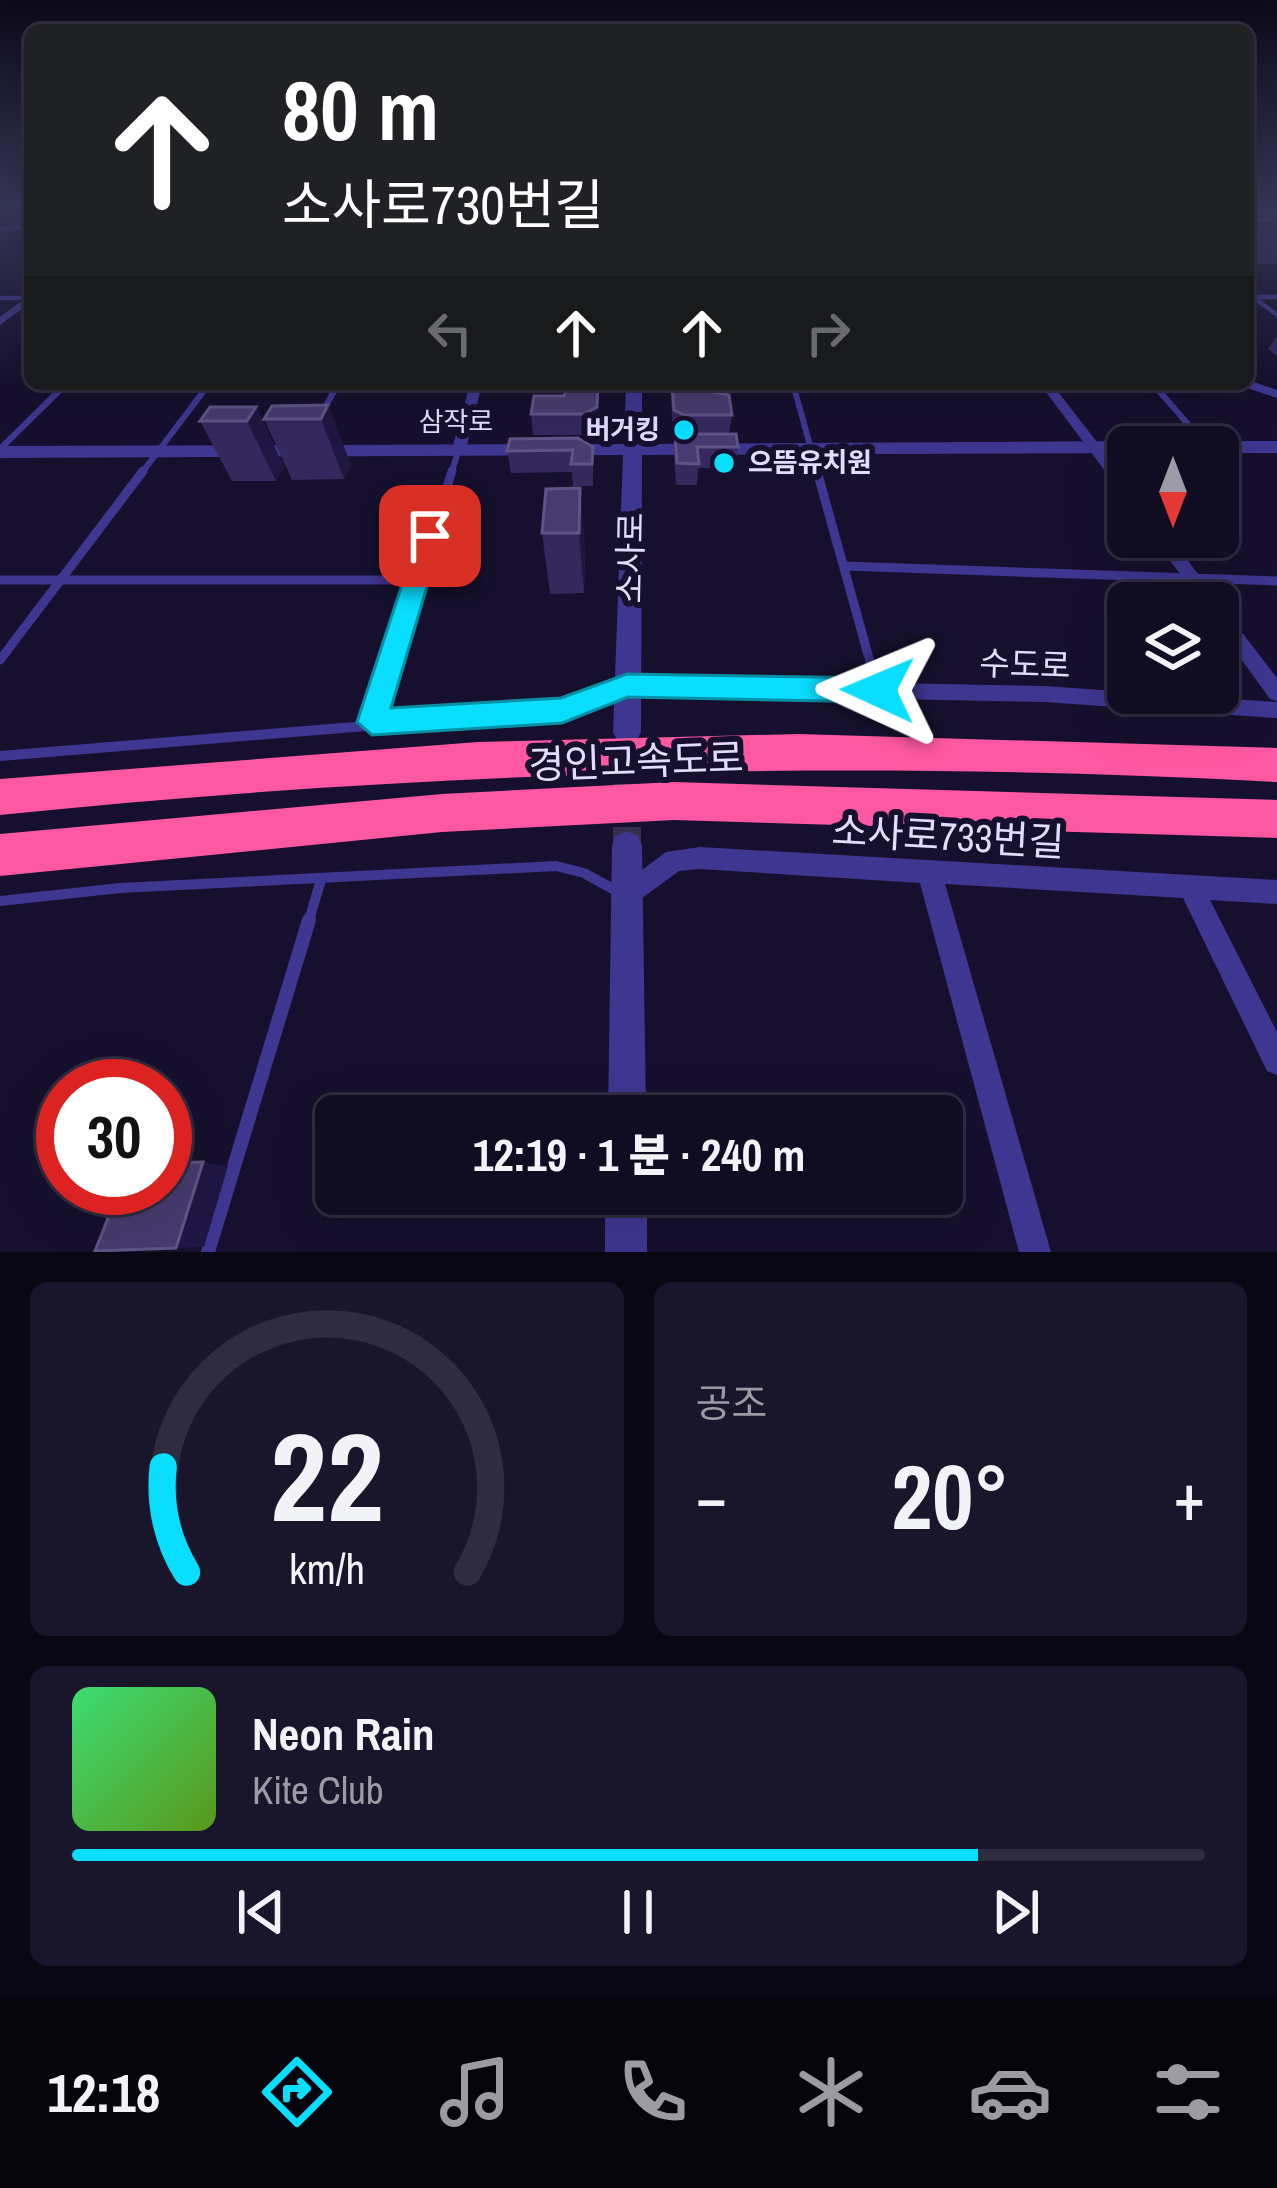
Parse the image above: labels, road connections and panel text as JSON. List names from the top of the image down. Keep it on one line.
{"streets":{"highway":["경인고속도로"],"street":["삼작로","소사로","수도로","소사로733번길"]},"crossings":[["삼작로","소사로"],["소사로","수도로"]],"places":["버거킹","으뜸유치원"],"north":"bottom","page":{"turn":["80 m","소사로730번길"],"limit":"30","trip":"12:19 · 1 분 · 240 m","tile":"공조","heat":["−","20°","+"],"song":["Neon Rain","Kite Club"],"tabs":"12:18","gauge":["22","km/h"]}}
